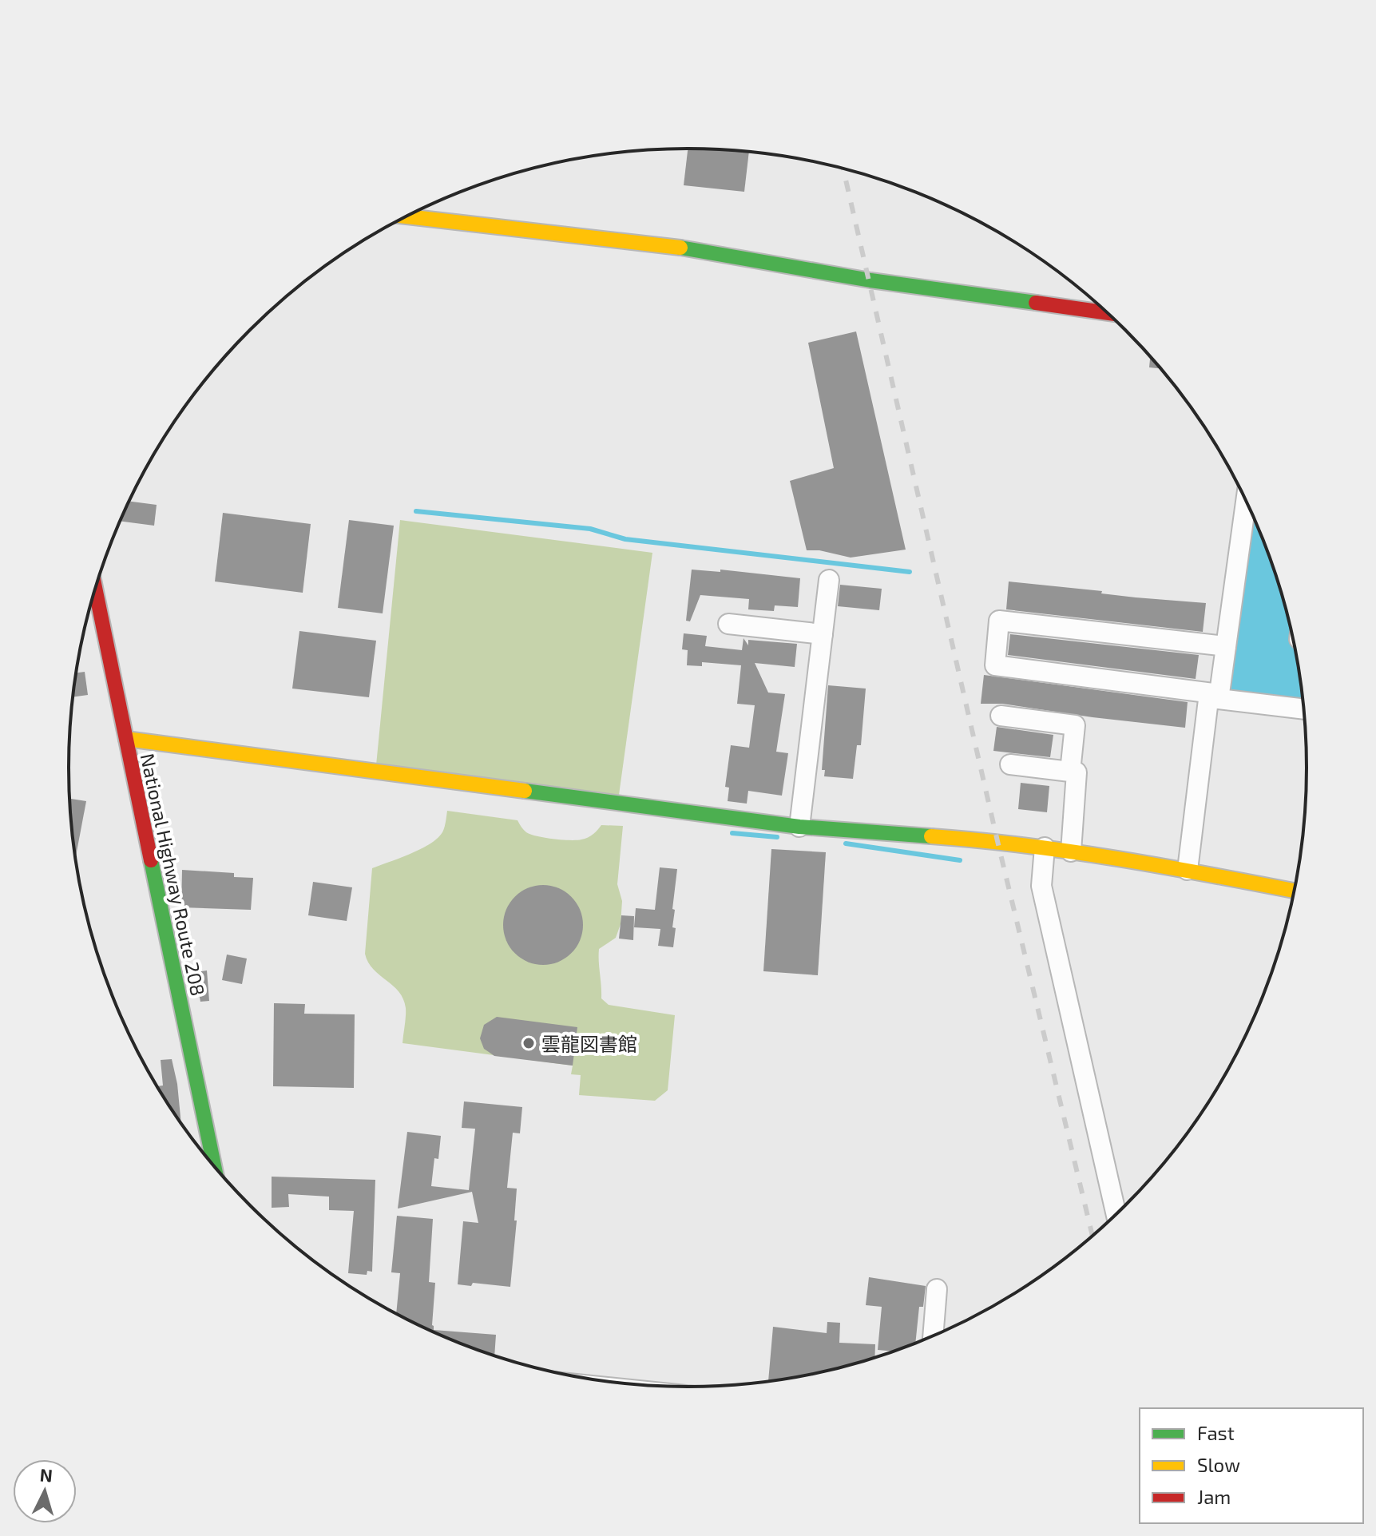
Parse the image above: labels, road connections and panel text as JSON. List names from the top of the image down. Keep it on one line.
{"streets":{"main road":["National Highway Route 208"]},"places":["雲龍図書館"],"legend":["Fast","Slow","Jam"],"north":"top"}
